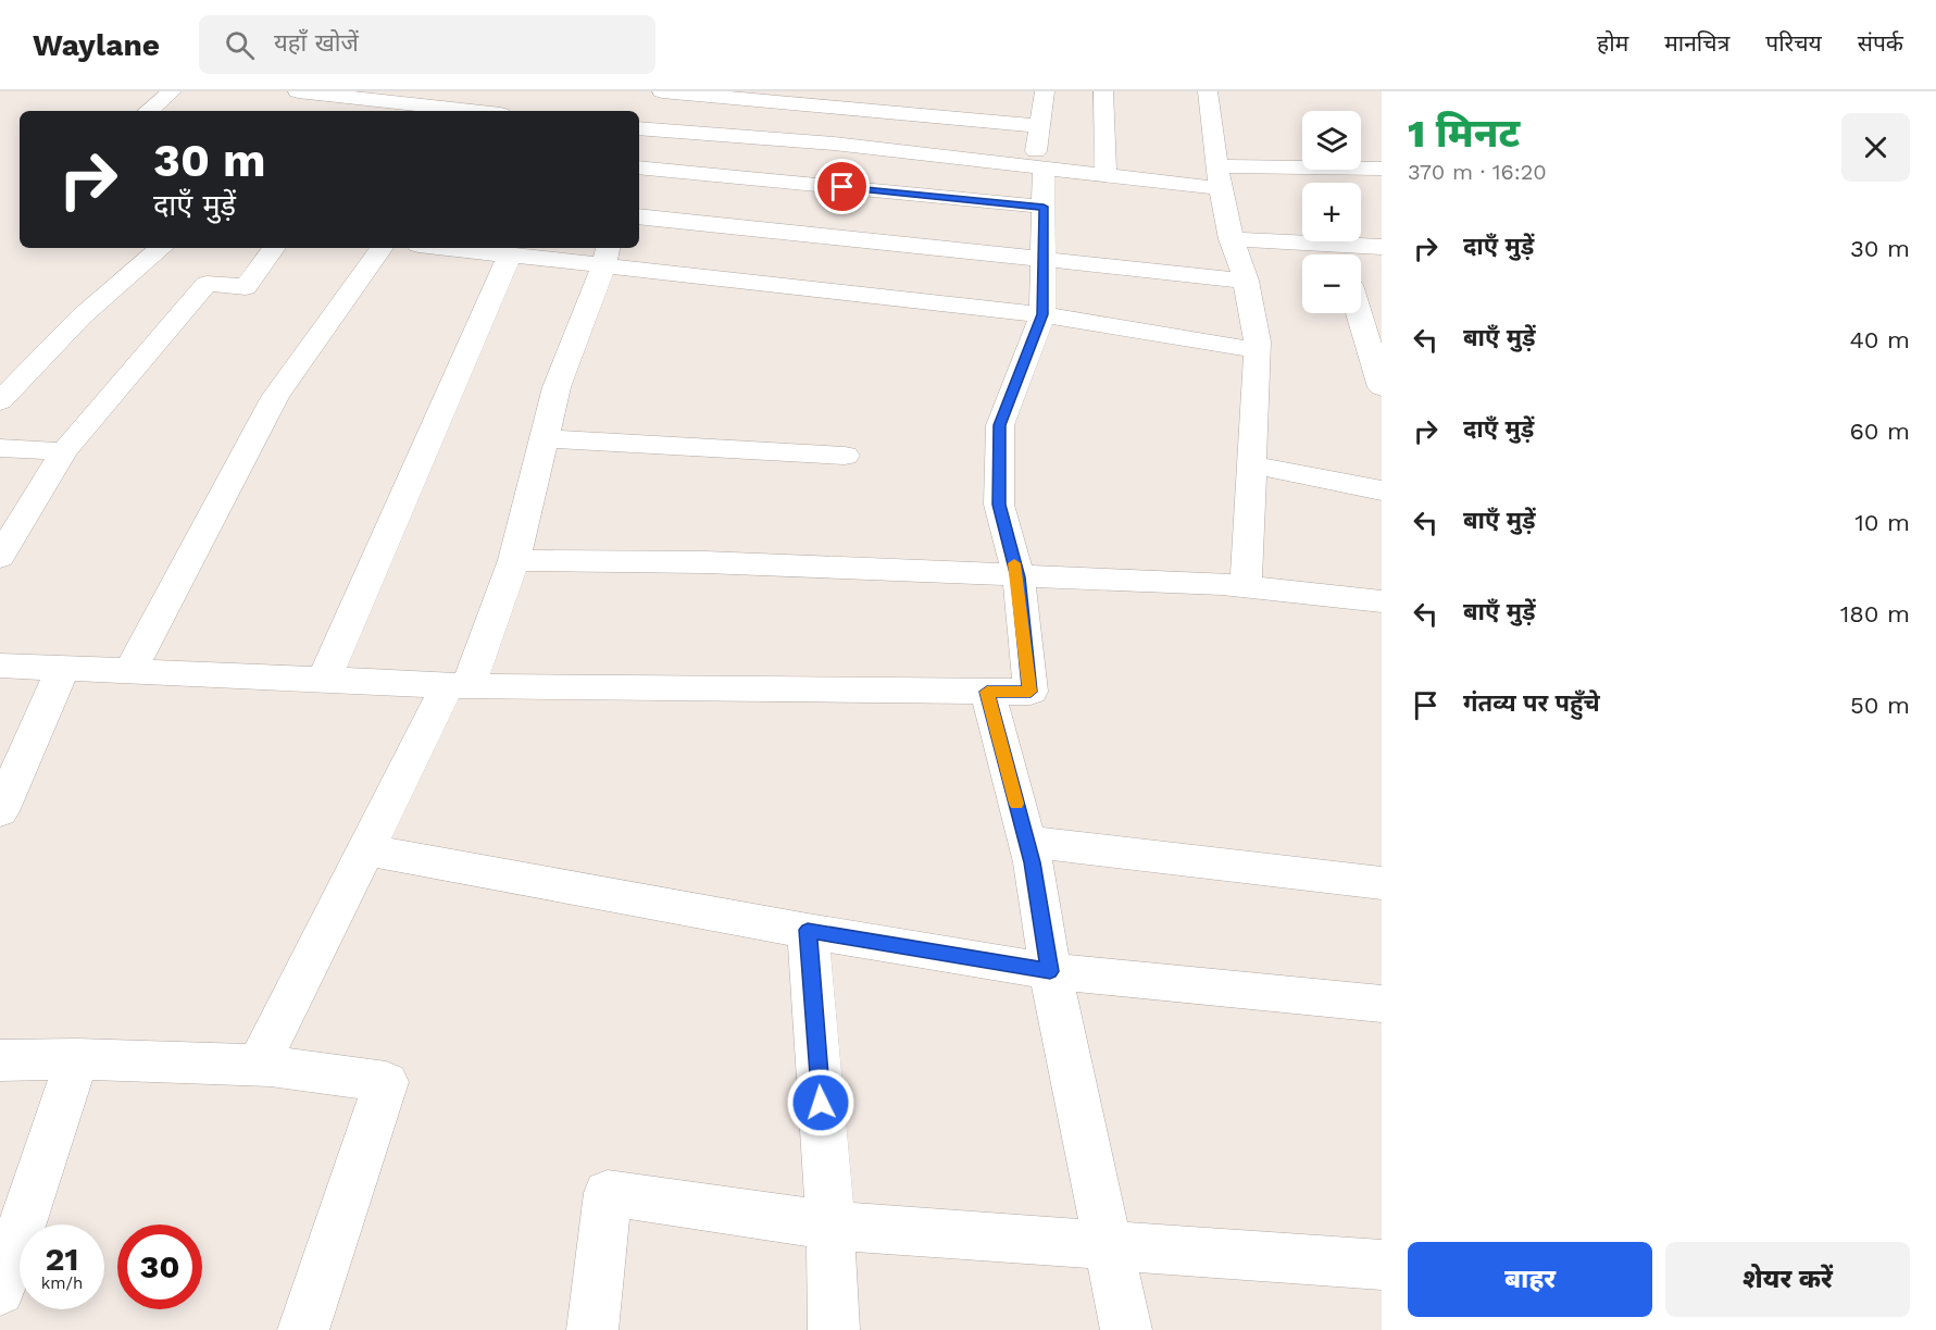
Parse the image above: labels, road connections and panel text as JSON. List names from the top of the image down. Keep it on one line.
{"page":{"header":"Waylane","search":"यहाँ खोजें","nav":["होम","मानचित्र","परिचय","संपर्क"],"heading":["1 मिनट","370 m · 16:20"],"map_buttons":["+","−"],"turn":["30 m","दाएँ मुड़ें"],"list":[{"name":"दाएँ मुड़ें","value":"30 m"},{"name":"बाएँ मुड़ें","value":"40 m"},{"name":"दाएँ मुड़ें","value":"60 m"},{"name":"बाएँ मुड़ें","value":"10 m"},{"name":"बाएँ मुड़ें","value":"180 m"},{"name":"गंतव्य पर पहुँचे","value":"50 m"}],"speed":"21 km/h","limit":"30","buttons":["बाहर","शेयर करें"]}}
